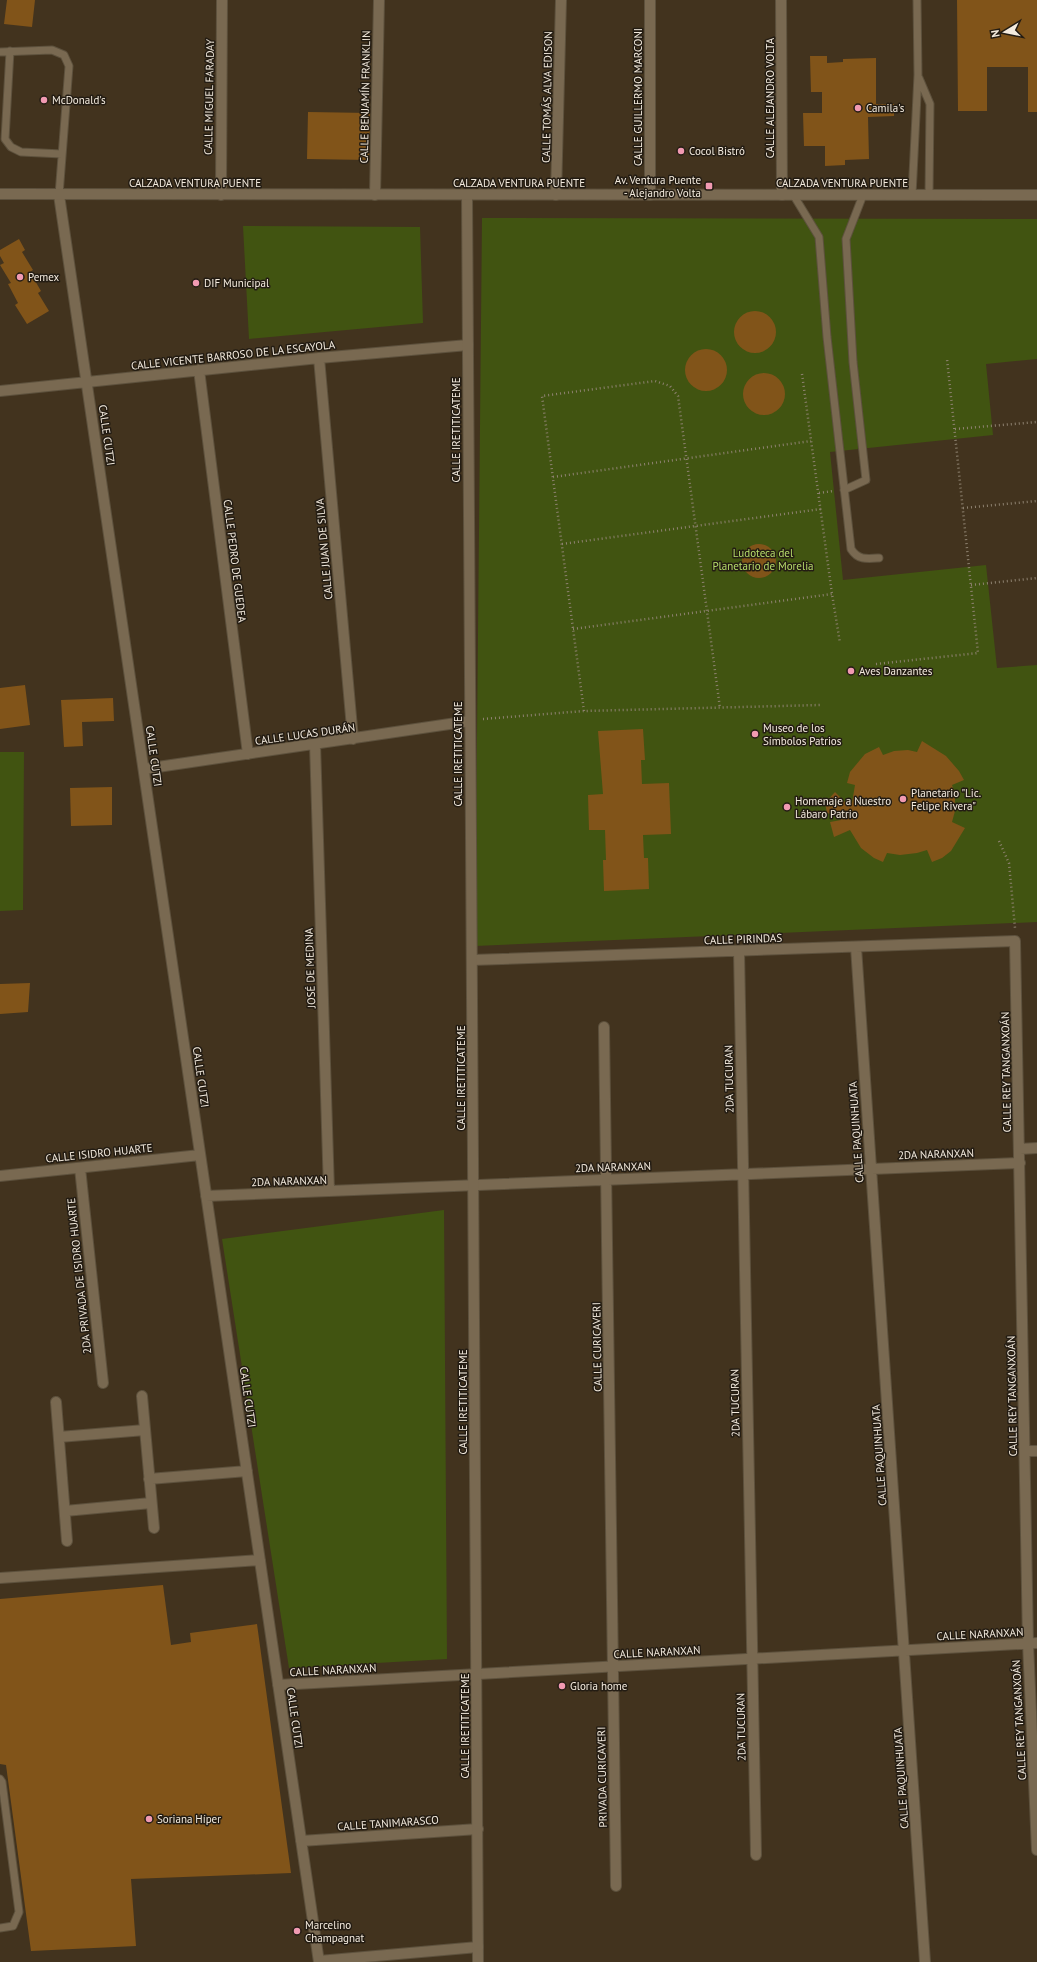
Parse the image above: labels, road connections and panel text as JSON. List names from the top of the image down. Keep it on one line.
{"streets":{"street":["CALLE MIGUEL FARADAY","CALLE BENJAMÍN FRANKLIN","CALLE TOMÁS ALVA EDISON","CALLE GUILLERMO MARCONI","CALLE ALEJANDRO VOLTA","CALZADA VENTURA PUENTE","CALLE VICENTE BARROSO DE LA ESCAYOLA","CALLE IRETITICATEME","CALLE CUTZI","CALLE JUAN DE SILVA","CALLE PEDRO DE GUEDEA","CALLE LUCAS DURÁN","CALLE PIRINDAS","JOSÉ DE MEDINA","CALLE REY TANGANXOÁN","2DA TUCURAN","CALLE PAQUINHUATA","CALLE ISIDRO HUARTE","2DA NARANXAN","2DA PRIVADA DE ISIDRO HUARTE","CALLE CURICAVERI","CALLE NARANXAN","PRIVADA CURICAVERI","CALLE TANIMARASCO"]},"crossings":[["CALLE MIGUEL FARADAY","CALZADA VENTURA PUENTE"],["CALLE BENJAMÍN FRANKLIN","CALZADA VENTURA PUENTE"],["CALLE TOMÁS ALVA EDISON","CALZADA VENTURA PUENTE"],["CALLE GUILLERMO MARCONI","CALZADA VENTURA PUENTE"],["CALLE ALEJANDRO VOLTA","CALZADA VENTURA PUENTE"],["CALZADA VENTURA PUENTE","CALLE IRETITICATEME"],["CALZADA VENTURA PUENTE","CALLE CUTZI"],["CALLE VICENTE BARROSO DE LA ESCAYOLA","CALLE IRETITICATEME"],["CALLE VICENTE BARROSO DE LA ESCAYOLA","CALLE CUTZI"],["CALLE VICENTE BARROSO DE LA ESCAYOLA","CALLE JUAN DE SILVA"],["CALLE VICENTE BARROSO DE LA ESCAYOLA","CALLE PEDRO DE GUEDEA"],["CALLE IRETITICATEME","CALLE LUCAS DURÁN"],["CALLE IRETITICATEME","CALLE PIRINDAS"],["CALLE IRETITICATEME","2DA NARANXAN"],["CALLE IRETITICATEME","CALLE NARANXAN"],["CALLE IRETITICATEME","CALLE TANIMARASCO"],["CALLE CUTZI","CALLE LUCAS DURÁN"],["CALLE CUTZI","CALLE ISIDRO HUARTE"],["CALLE CUTZI","2DA NARANXAN"],["CALLE CUTZI","CALLE NARANXAN"],["CALLE CUTZI","CALLE TANIMARASCO"],["CALLE JUAN DE SILVA","CALLE LUCAS DURÁN"],["CALLE PEDRO DE GUEDEA","CALLE LUCAS DURÁN"],["CALLE LUCAS DURÁN","JOSÉ DE MEDINA"],["CALLE PIRINDAS","CALLE REY TANGANXOÁN"],["CALLE PIRINDAS","2DA TUCURAN"],["CALLE PIRINDAS","CALLE PAQUINHUATA"],["JOSÉ DE MEDINA","2DA NARANXAN"],["CALLE REY TANGANXOÁN","2DA NARANXAN"],["CALLE REY TANGANXOÁN","CALLE NARANXAN"],["2DA TUCURAN","2DA NARANXAN"],["2DA TUCURAN","CALLE NARANXAN"],["CALLE PAQUINHUATA","2DA NARANXAN"],["CALLE PAQUINHUATA","CALLE NARANXAN"],["CALLE ISIDRO HUARTE","2DA PRIVADA DE ISIDRO HUARTE"],["2DA NARANXAN","CALLE CURICAVERI"],["CALLE CURICAVERI","CALLE NARANXAN"],["CALLE CURICAVERI","PRIVADA CURICAVERI"],["CALLE NARANXAN","PRIVADA CURICAVERI"]],"parks":["Ludoteca del Planetario de Morelia"],"places":{"other":["McDonald's","Camila's","Cocol Bistró","Pemex","DIF Municipal","Aves Danzantes","Museo de los Símbolos Patrios","Planetario \"Lic. Felipe Rivera\"","Homenaje a Nuestro Lábaro Patrio","Gloria home","Soriana Híper","Marcelino Champagnat"],"transit":["Av. Ventura Puente - Alejandro Volta"]},"north":"left"}
